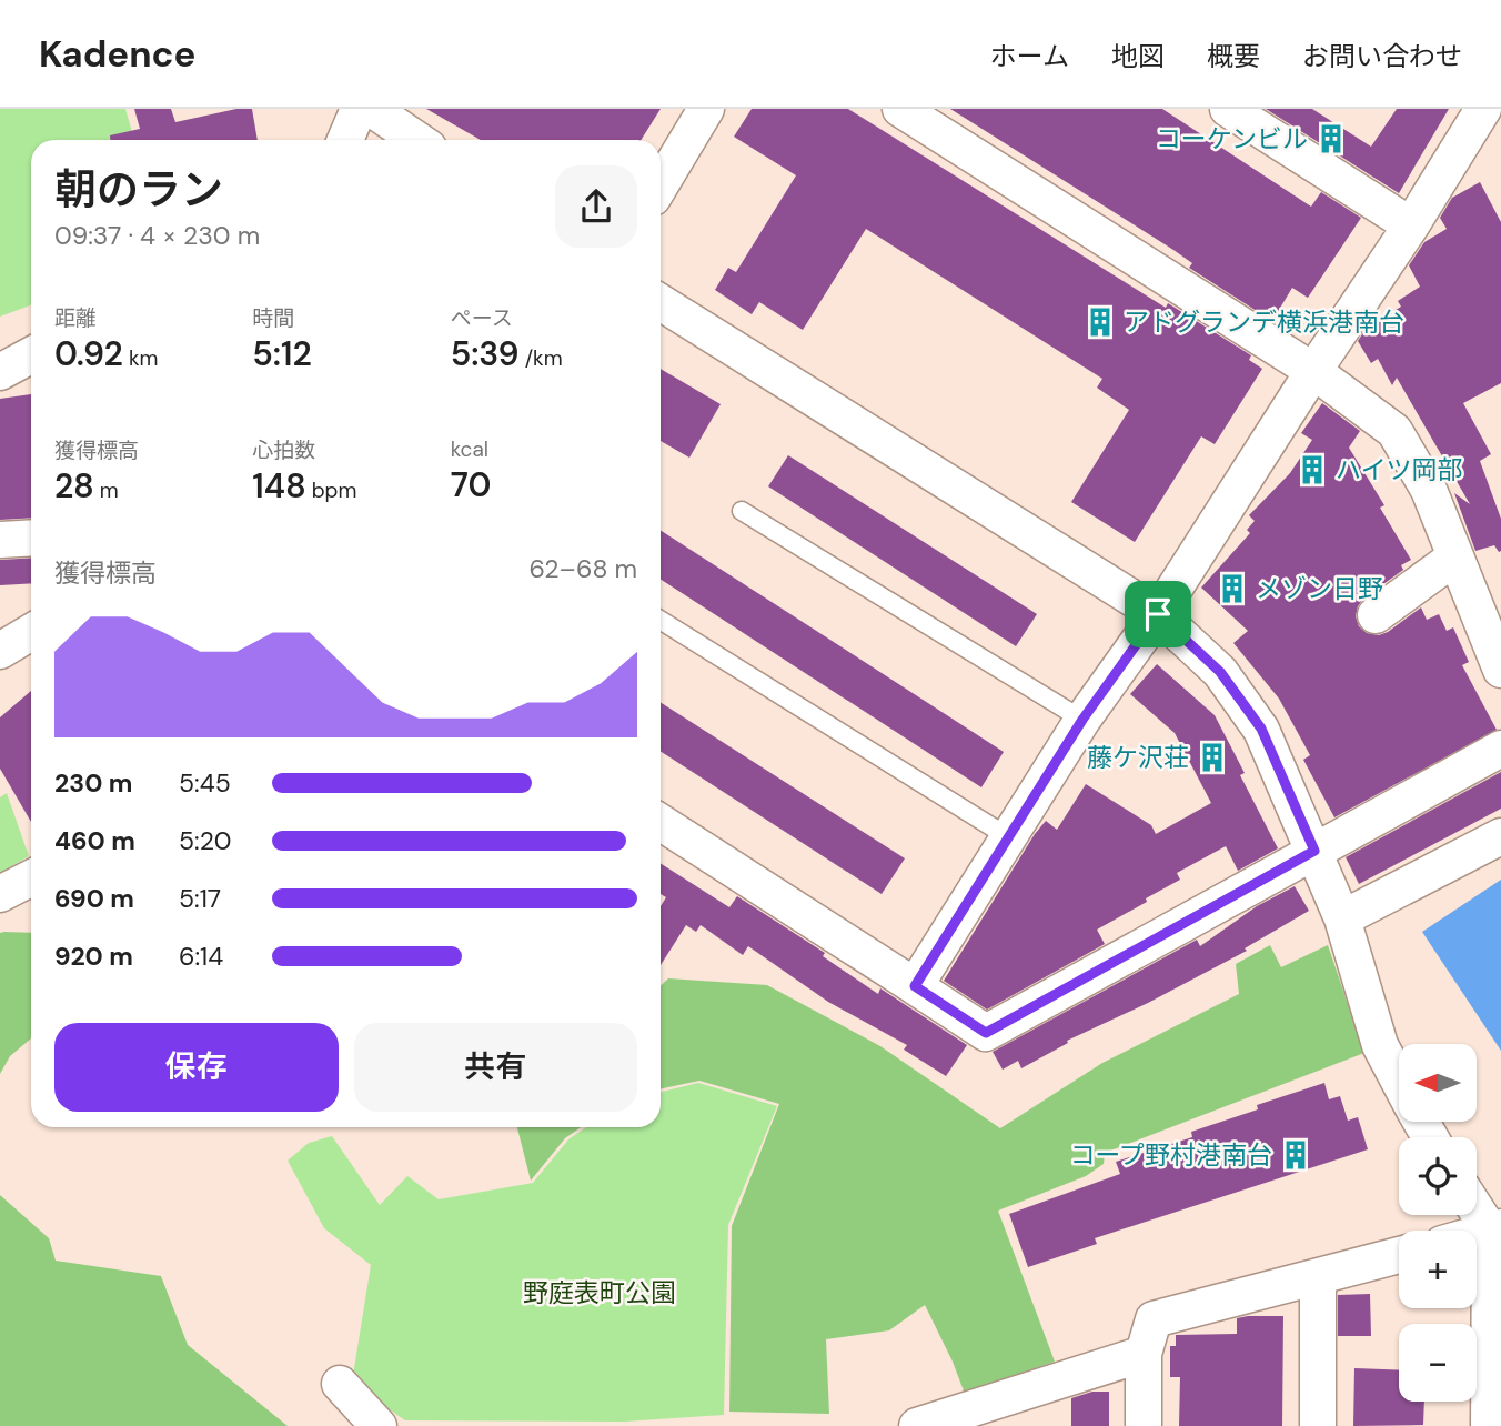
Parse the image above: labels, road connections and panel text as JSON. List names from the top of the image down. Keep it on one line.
{"parks":["野庭表町公園"],"places":{"building":["コーケンビル","アドグランデ横浜港南台","ハイツ岡部","メゾン日野","藤ケ沢荘","コープ野村港南台"]},"north":"left","page":{"header":"Kadence","nav":["ホーム","地図","概要","お問い合わせ"],"heading":["朝のラン","09:37 · 4 × 230 m"],"stats":[["距離","0.92 km"],["時間","5:12"],["ペース","5:39 /km"],["獲得標高","28 m"],["心拍数","148 bpm"],["kcal","70"]],"chart":["獲得標高","62–68 m"],"list":[{"name":"230 m","note":"5:45"},{"name":"460 m","note":"5:20"},{"name":"690 m","note":"5:17"},{"name":"920 m","note":"6:14"}],"buttons":["保存","共有"],"map_buttons":["+","−"]}}
